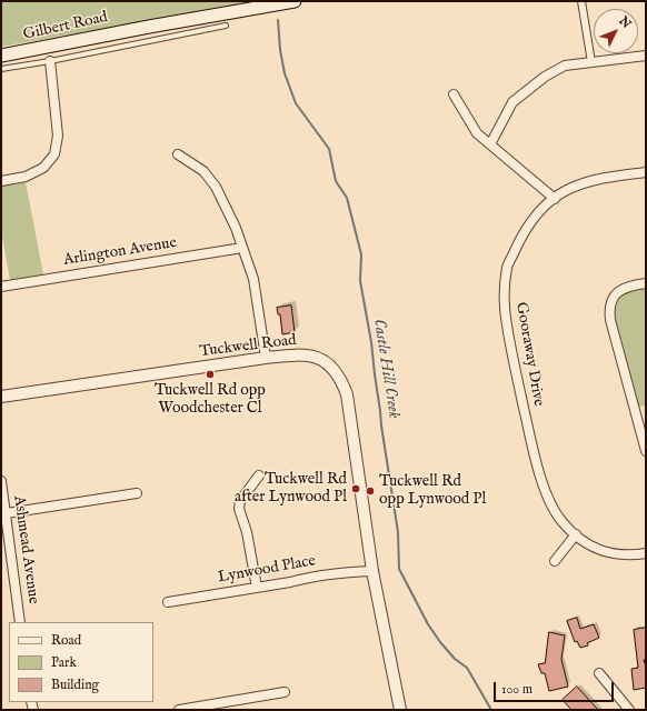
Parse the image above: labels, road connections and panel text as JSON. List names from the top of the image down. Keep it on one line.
{"streets":{"main road":["Gilbert Road"],"street":["Arlington Avenue","Tuckwell Road","Gooraway Drive","Ashmead Avenue","Lynwood Place"]},"crossings":[["Tuckwell Road","Lynwood Place"]],"water":["Castle Hill Creek"],"places":["Tuckwell Rd opp Woodchester Cl","Tuckwell Rd after Lynwood Pl","Tuckwell Rd opp Lynwood Pl"],"legend":["Road","Park","Building"],"scale_bar":"100 m","north":"top right"}
